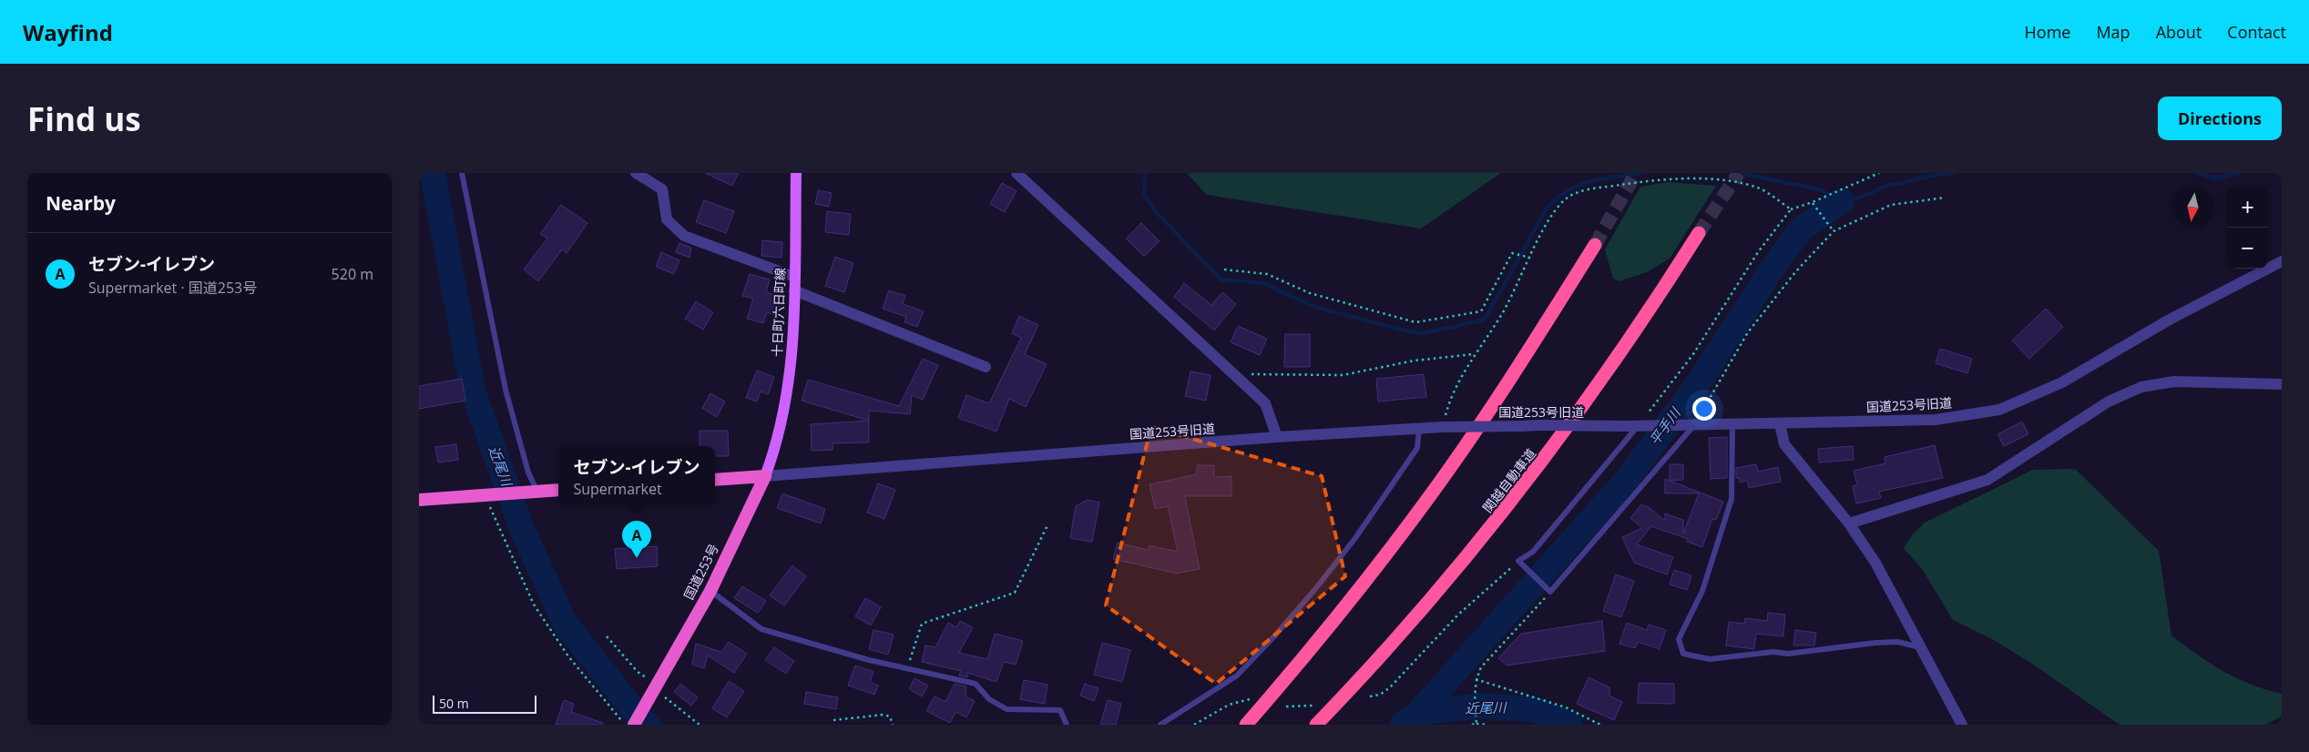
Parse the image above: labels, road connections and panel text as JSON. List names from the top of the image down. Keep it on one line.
{"streets":{"highway":["関越自動車道","国道253号"],"main road":["十日町六日町線"],"street":["国道253号旧道"]},"crossings":[["十日町六日町線","国道253号旧道"],["十日町六日町線","国道253号"],["国道253号旧道","国道253号"]],"water":["平手川","近尾川"],"scale_bar":"50 m","north":"bottom","page":{"header":"Wayfind","nav":["Home","Map","About","Contact"],"buttons":"Directions","title":"Find us","heading":"Nearby","map_buttons":["+","−"],"list":[{"mark":"A","name":"セブン-イレブン","note":"Supermarket · 国道253号","value":"520 m"}],"popup":["セブン-イレブン","Supermarket"],"pins":"A","scale":"50 m"}}
